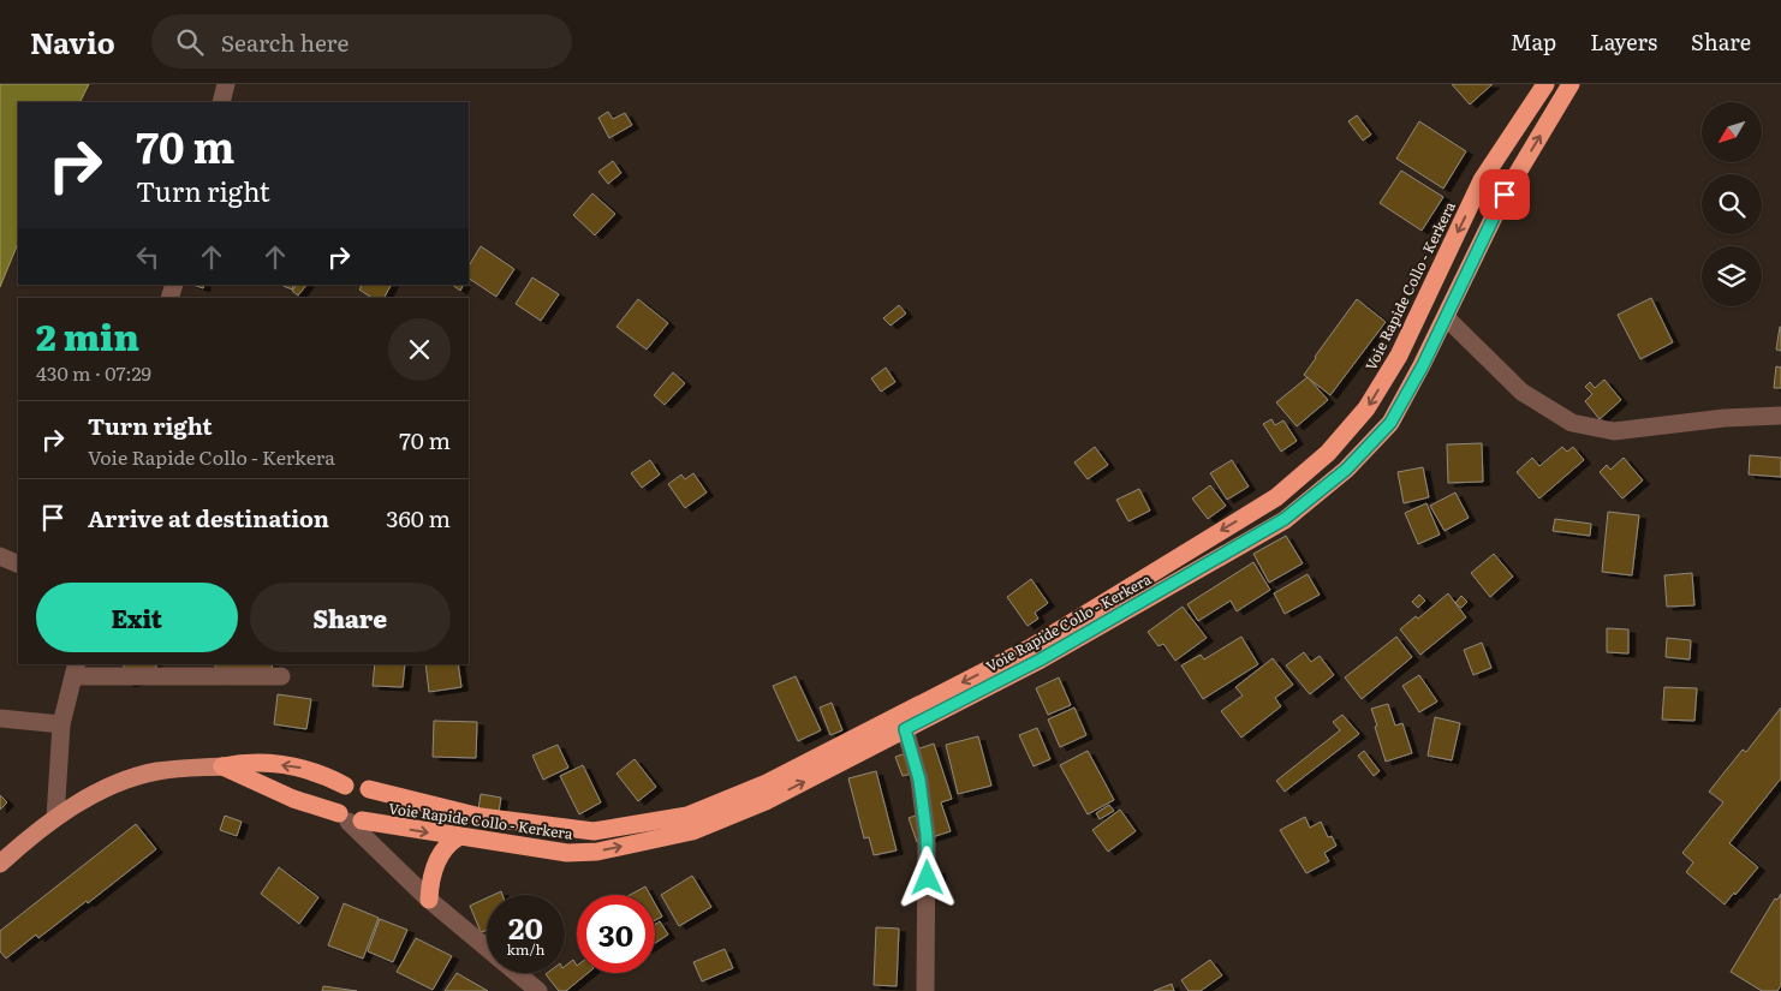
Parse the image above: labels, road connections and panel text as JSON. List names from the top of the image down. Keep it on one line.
{"streets":{"highway":["Voie Rapide Collo - Kerkera"]},"north":"bottom left","page":{"header":"Navio","search":"Search here","nav":["Map","Layers","Share"],"turn":["70 m","Turn right"],"heading":["2 min","430 m · 07:29"],"list":[{"name":"Turn right","note":"Voie Rapide Collo - Kerkera","value":"70 m"},{"name":"Arrive at destination","value":"360 m"}],"buttons":["Exit","Share"],"speed":"20 km/h","limit":"30"}}
